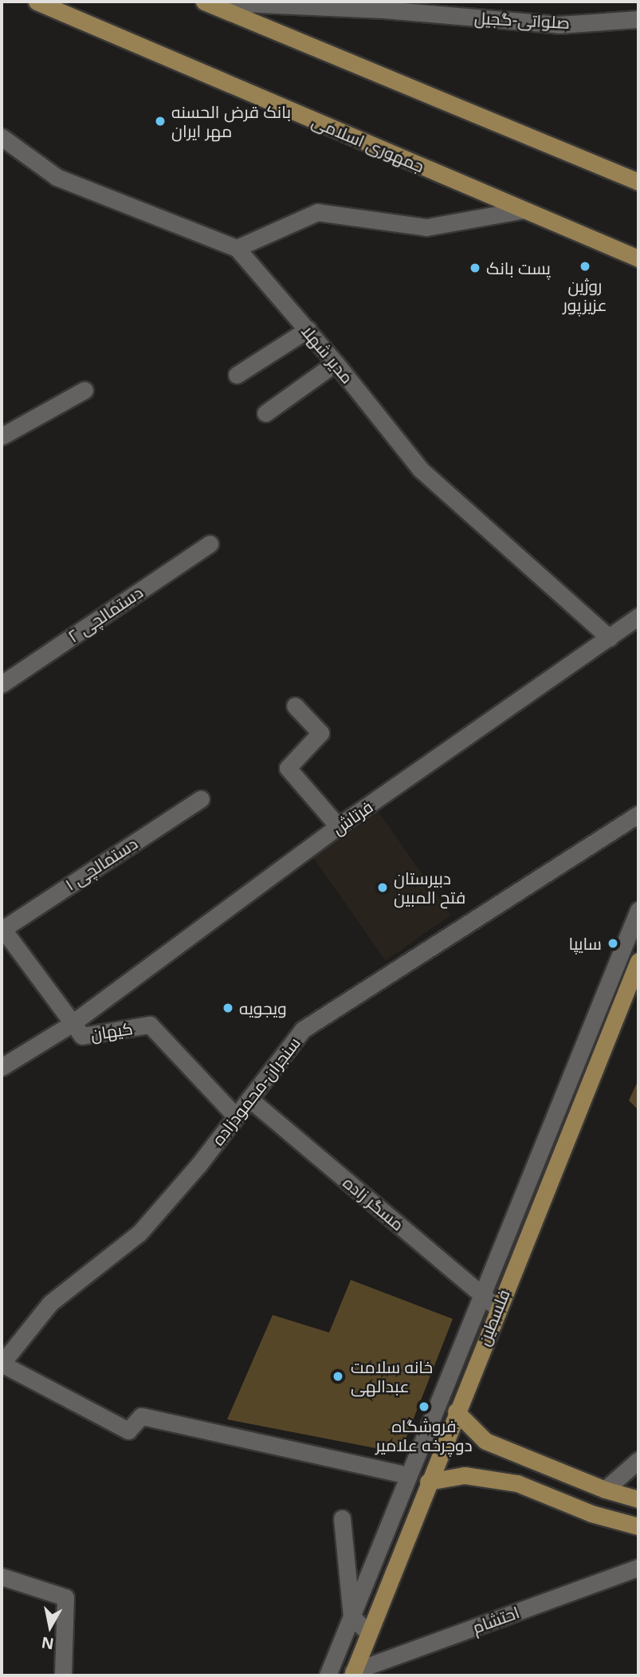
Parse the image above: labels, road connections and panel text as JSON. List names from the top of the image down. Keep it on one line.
{"streets":{"main road":["جمهوری اسلامی","فلسطین"],"street":["صلواتی-گجیل","مدیر شهلا","دستمالچی ۲","فرتاش","دستمالچی ۱","کیهان","سنجران-محمودزاده","مسگر زاده","احتشام"]},"crossings":[["مدیر شهلا","فرتاش"],["فرتاش","کیهان"],["دستمالچی ۱","کیهان"],["کیهان","سنجران-محمودزاده"],["سنجران-محمودزاده","مسگر زاده"],["مسگر زاده","فلسطین"],["فلسطین","احتشام"]],"places":["بانک قرض الحسنه مهر ایران","روژین عزیزپور","پست بانک","دبیرستان فتح المبین","سایپا","ویجویه","خانه سلامت عبدالهی","فروشگاه دوچرخه علامیر"],"north":"bottom"}
